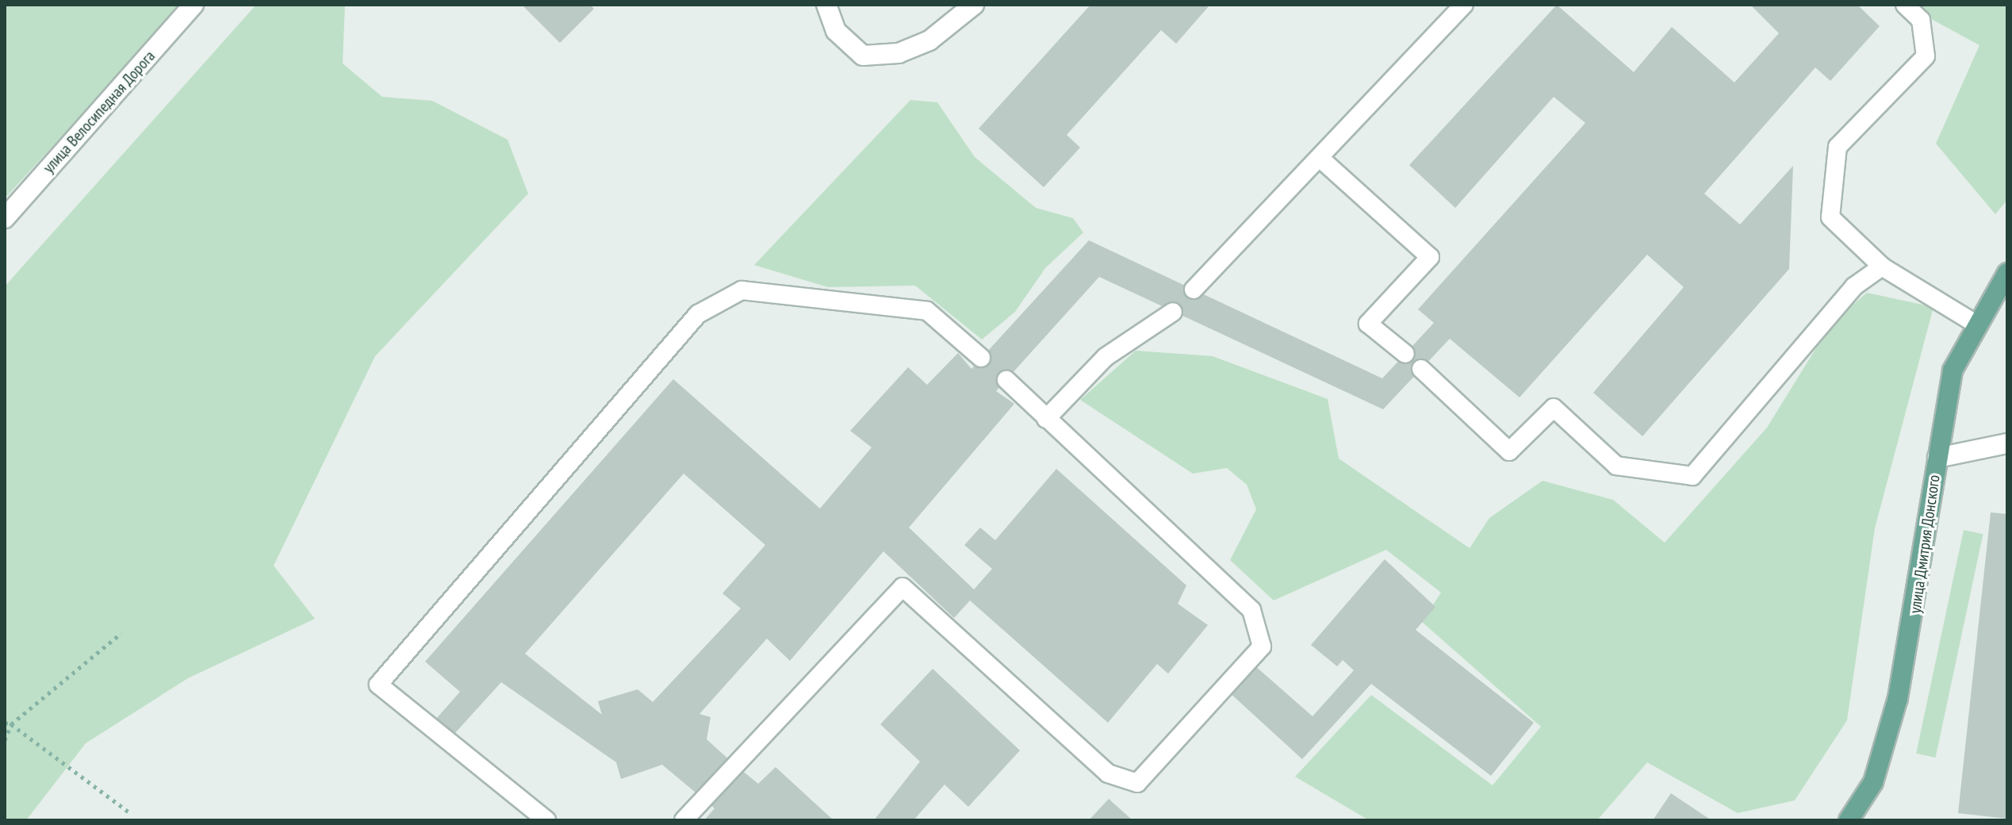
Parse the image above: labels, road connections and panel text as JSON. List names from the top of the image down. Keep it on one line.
{"streets":{"main road":["улица Дмитрия Донского"],"street":["улица Велосипедная Дорога"]}}
